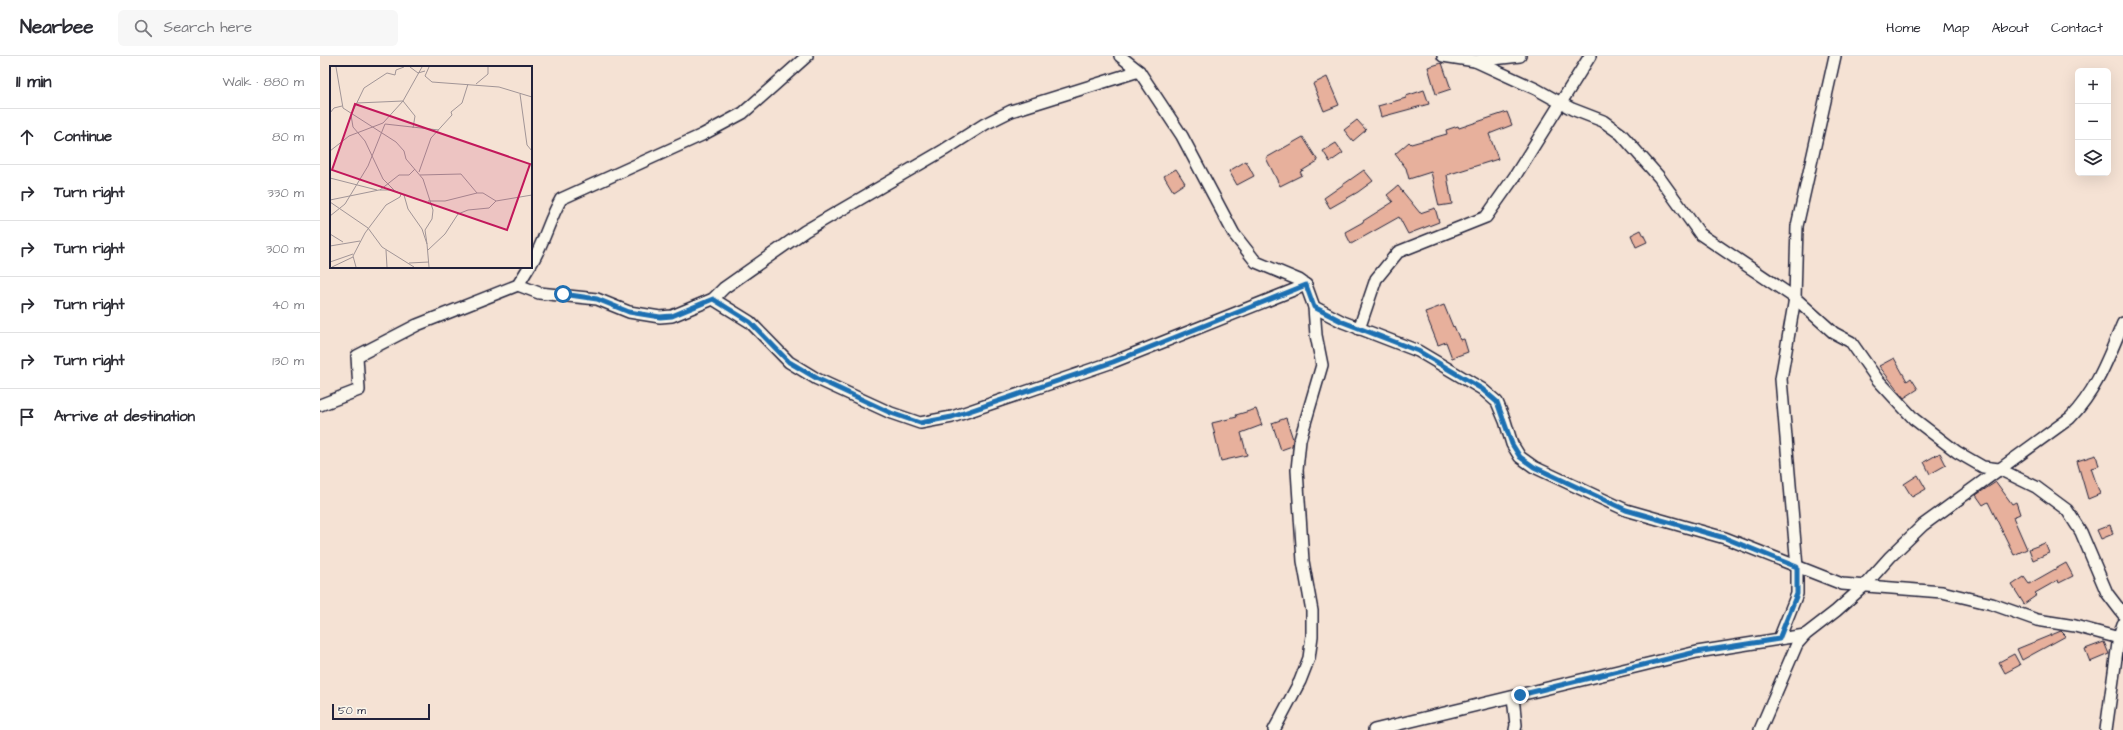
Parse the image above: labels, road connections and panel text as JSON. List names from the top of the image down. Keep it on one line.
{"scale_bar":"50 m","page":{"header":"Nearbee","search":"Search here","nav":["Home","Map","About","Contact"],"heading":["11 min","Walk · 880 m"],"map_buttons":["+","−"],"list":[["Continue","80 m"],["Turn right","330 m"],["Turn right","300 m"],["Turn right","40 m"],["Turn right","130 m"],"Arrive at destination"],"scale":"50 m"}}
